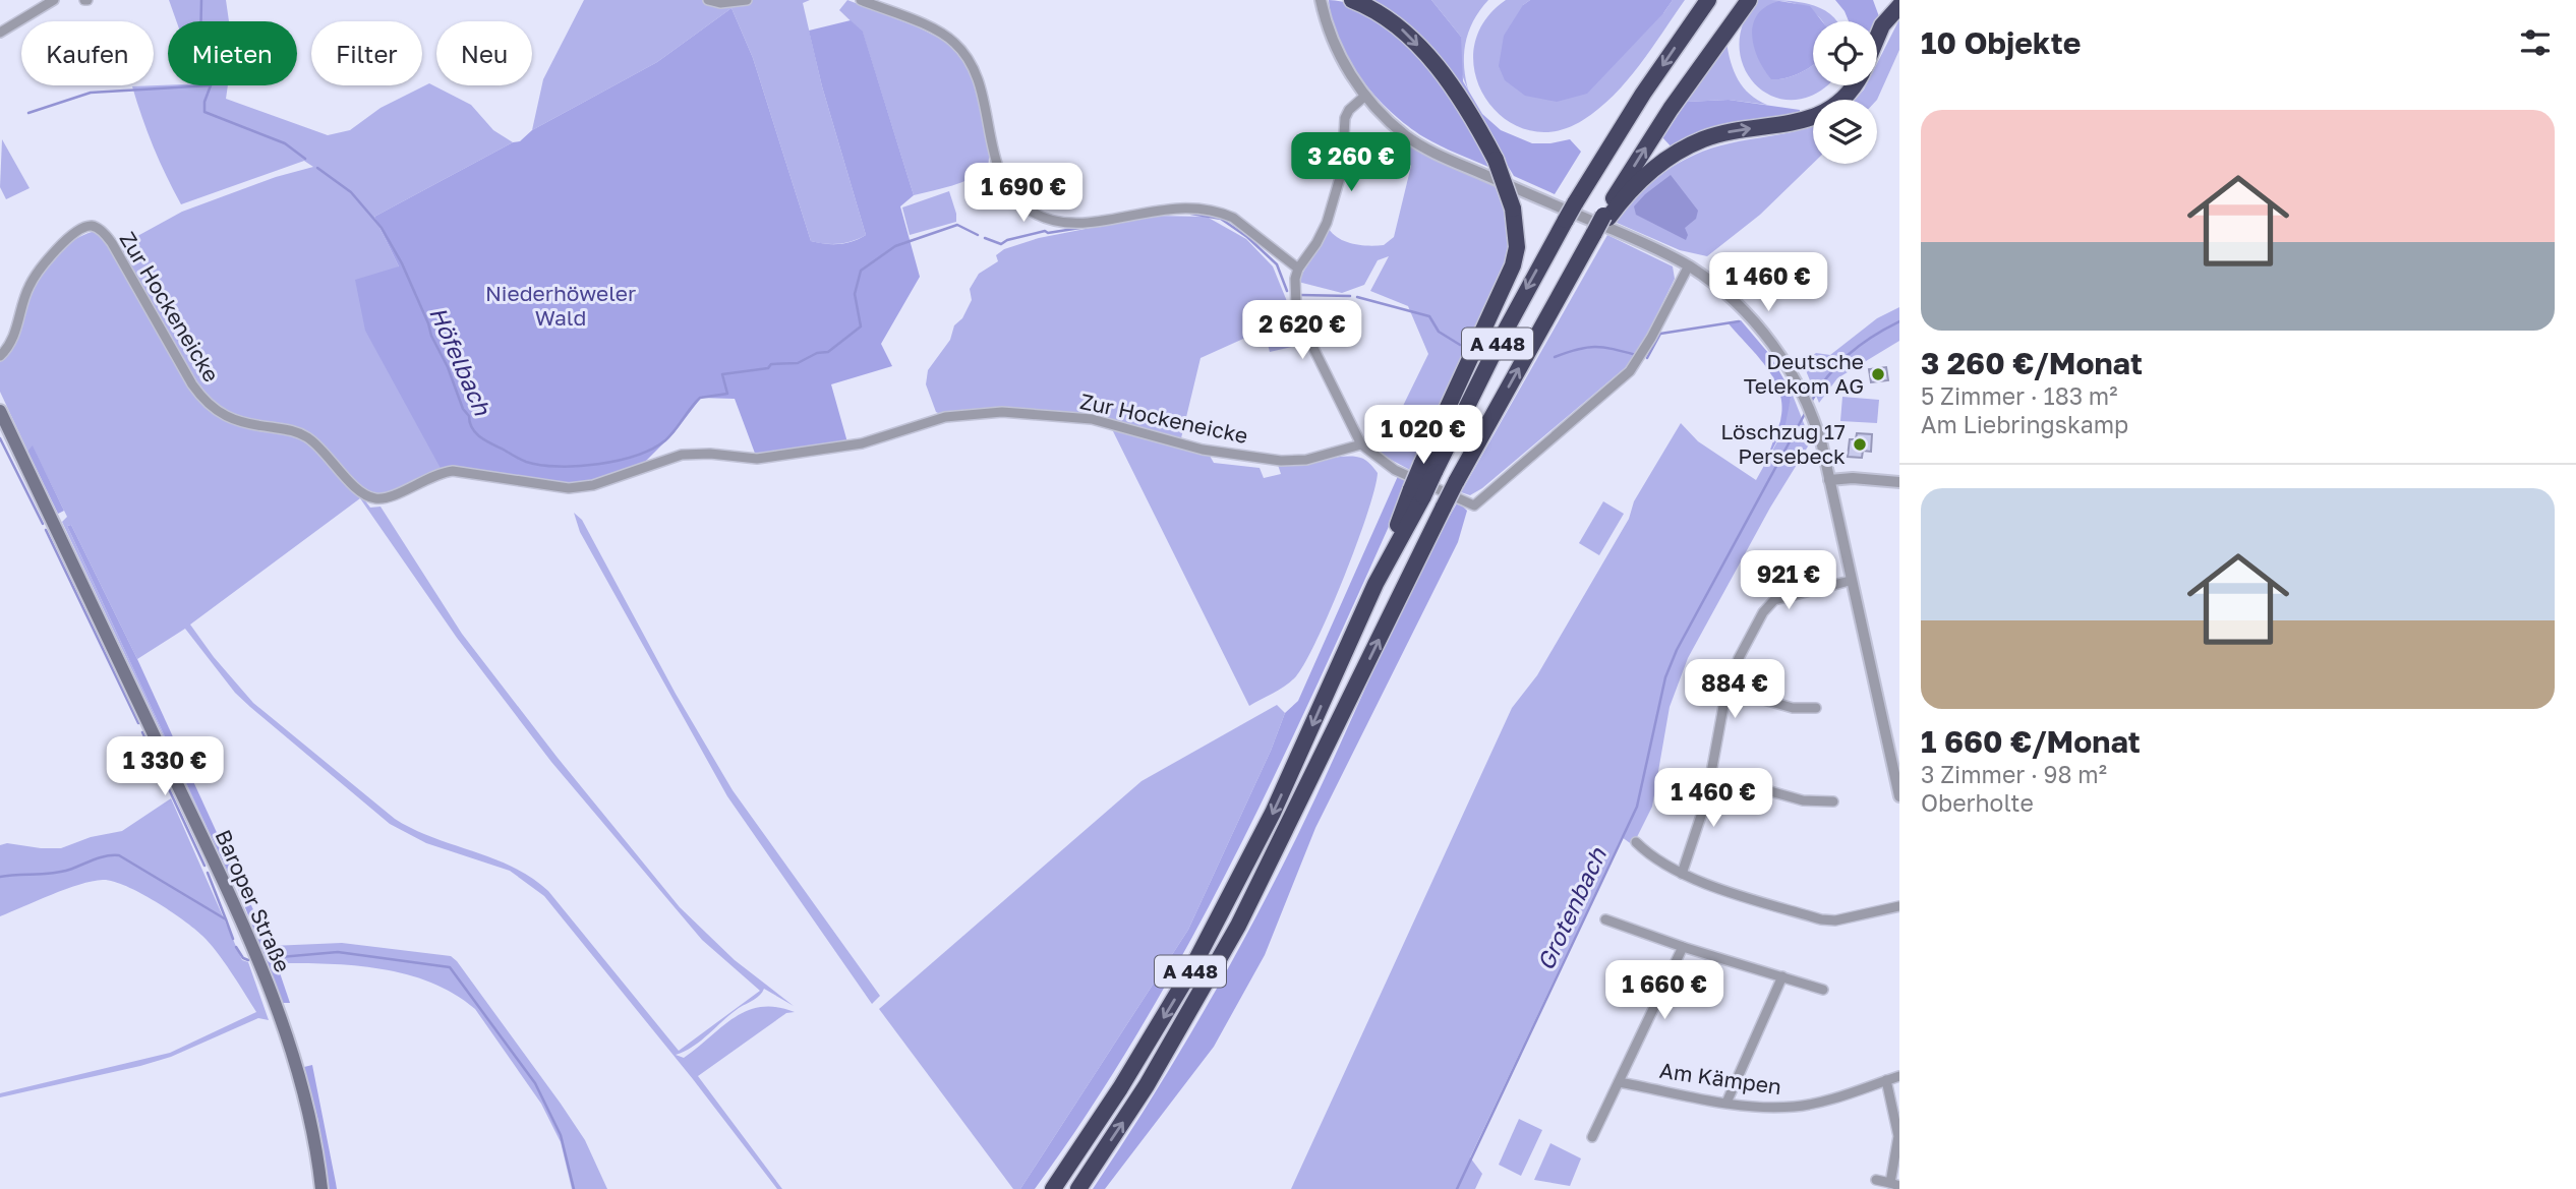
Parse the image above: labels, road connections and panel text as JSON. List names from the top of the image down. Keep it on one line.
{"streets":{"highway":["A 448"],"main road":["Baroper Straße"],"street":["Zur Hockeneicke","Am Kämpen"]},"water":["Höfelbach","Grotenbach"],"parks":["Niederhöweler Wald"],"places":["Deutsche Telekom AG","Löschzug 17 Persebeck"],"page":{"heading":"10 Objekte","chip":["Kaufen","Mieten","Filter","Neu"],"list":[{"name":"3 260 €/Monat","note":"5 Zimmer · 183 m² · Am Liebringskamp"},{"name":"1 660 €/Monat","note":"3 Zimmer · 98 m² · Oberholte"}],"price":["3 260 €","1 690 €","1 460 €","2 620 €","1 020 €","921 €","884 €","1 330 €","1 460 €","1 660 €"]}}
